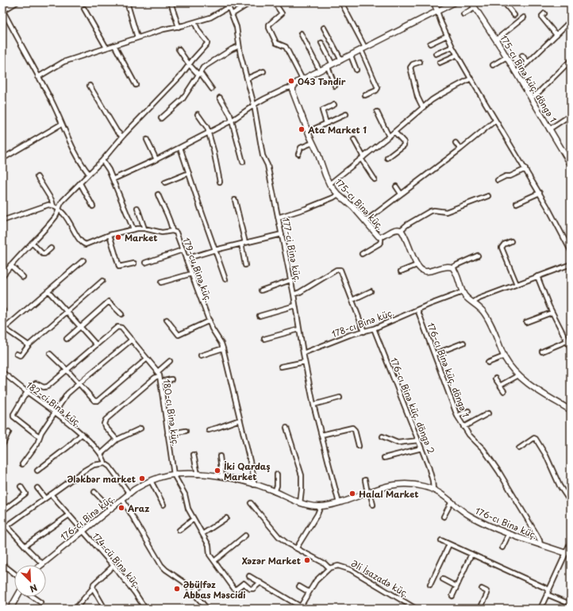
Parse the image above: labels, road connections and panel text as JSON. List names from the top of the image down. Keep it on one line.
{"streets":{"street":["175-cı Binə küç. döngə 1","175-cı Binə küç.","177-ci Binə küç.","179-cu Binə küç.","178-cı Binə küç.","176-cı Binə küç. döngə 1","182-ci Binə küç.","176-cı Binə küç. döngə 2","180-cı Binə küç.","176-cı Binə küç.","174-cü Binə küç.","Əli İsazadə küç."]},"crossings":[["177-ci Binə küç.","178-cı Binə küç."],["177-ci Binə küç.","176-cı Binə küç."],["179-cu Binə küç.","176-cı Binə küç."],["178-cı Binə küç.","176-cı Binə küç. döngə 1"],["178-cı Binə küç.","176-cı Binə küç. döngə 2"],["176-cı Binə küç. döngə 1","176-cı Binə küç."],["182-ci Binə küç.","180-cı Binə küç."],["176-cı Binə küç. döngə 2","176-cı Binə küç."],["180-cı Binə küç.","176-cı Binə küç."],["176-cı Binə küç.","174-cü Binə küç."]],"places":["043 Təndir","Ata Market 1","Market","İki Qardaş Market","Ələkbər market","Halal Market","Araz","Xəzər Market","Əbülfəz Abbas Məscidi"],"north":"bottom right"}
